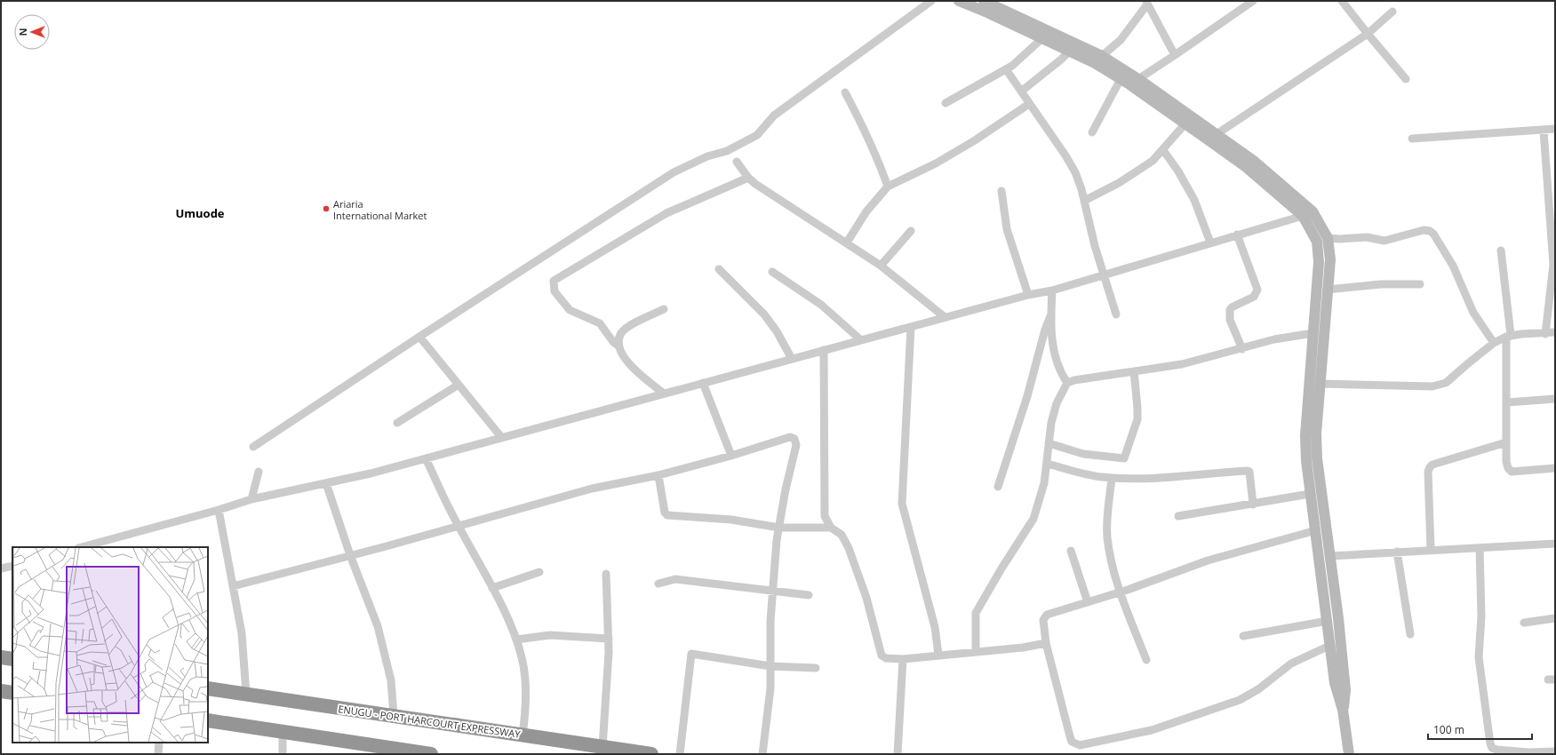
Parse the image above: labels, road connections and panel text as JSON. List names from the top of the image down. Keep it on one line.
{"streets":{"highway":["ENUGU - PORT HARCOURT EXPRESSWAY"]},"districts":["Umuode"],"places":["Ariaria International Market"],"scale_bar":"100 m","north":"left"}
